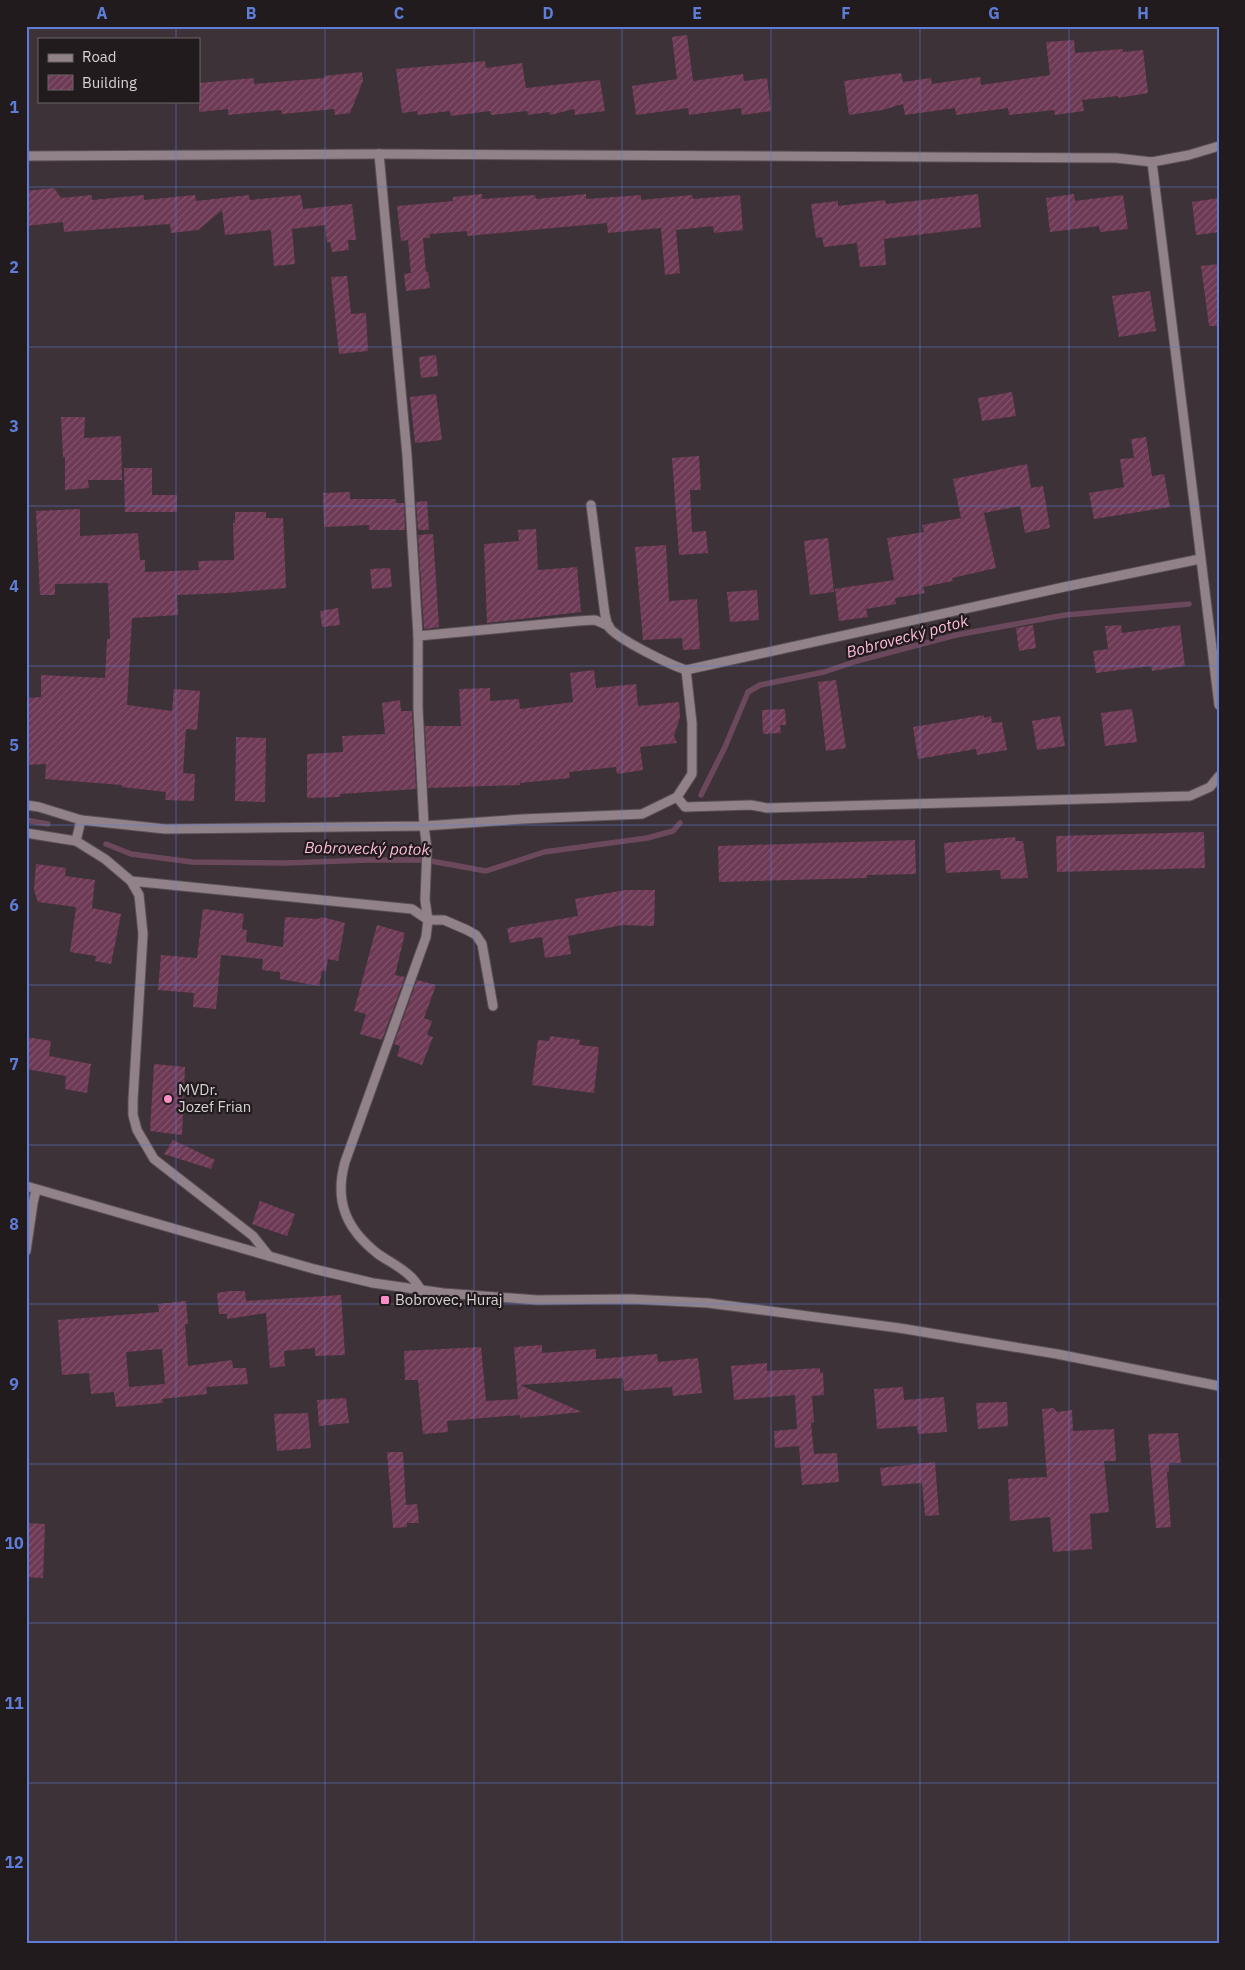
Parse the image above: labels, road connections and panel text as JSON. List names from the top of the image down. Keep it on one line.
{"water":["Bobrovecký potok"],"places":{"other":["MVDr. Jozef Frian"],"transit":["Bobrovec, Huraj"]},"legend":["Road","Building"],"grid":{"columns":["A","B","C","D","E","F","G","H"],"rows":["1","2","3","4","5","6","7","8","9","10","11","12"]}}
